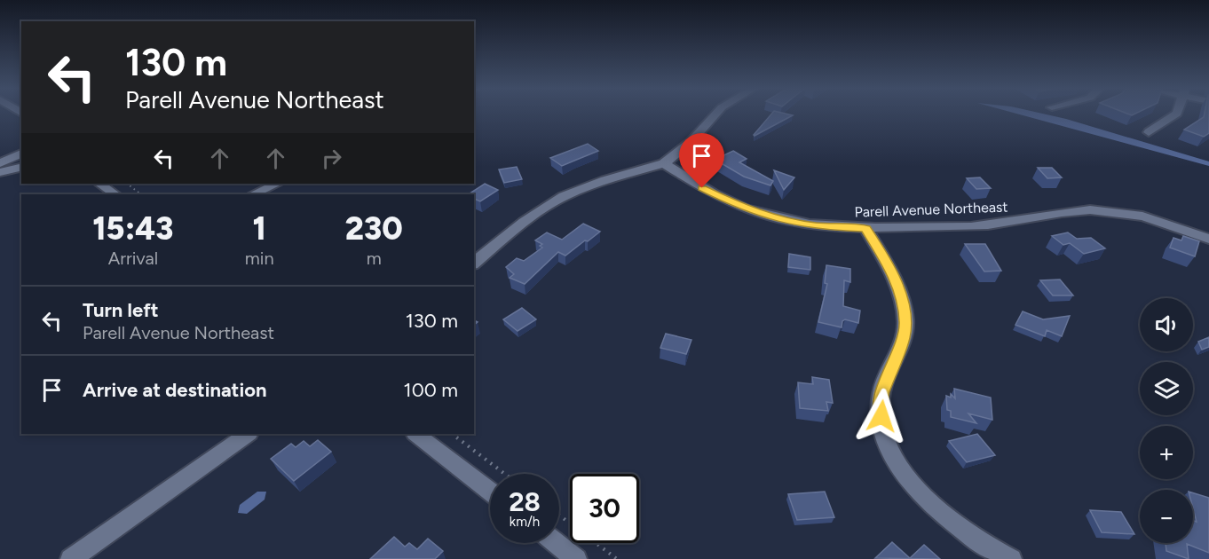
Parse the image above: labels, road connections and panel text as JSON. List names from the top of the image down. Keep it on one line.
{"streets":{"street":["Parell Avenue Northeast"]},"page":{"turn":["130 m","Parell Avenue Northeast"],"eta":["15:43","Arrival","1","min","230","m"],"list":[{"name":"Turn left","note":"Parell Avenue Northeast","value":"130 m"},{"name":"Arrive at destination","value":"100 m"}],"map_buttons":["+","−"],"speed":"28 km/h","limit":"30"}}
